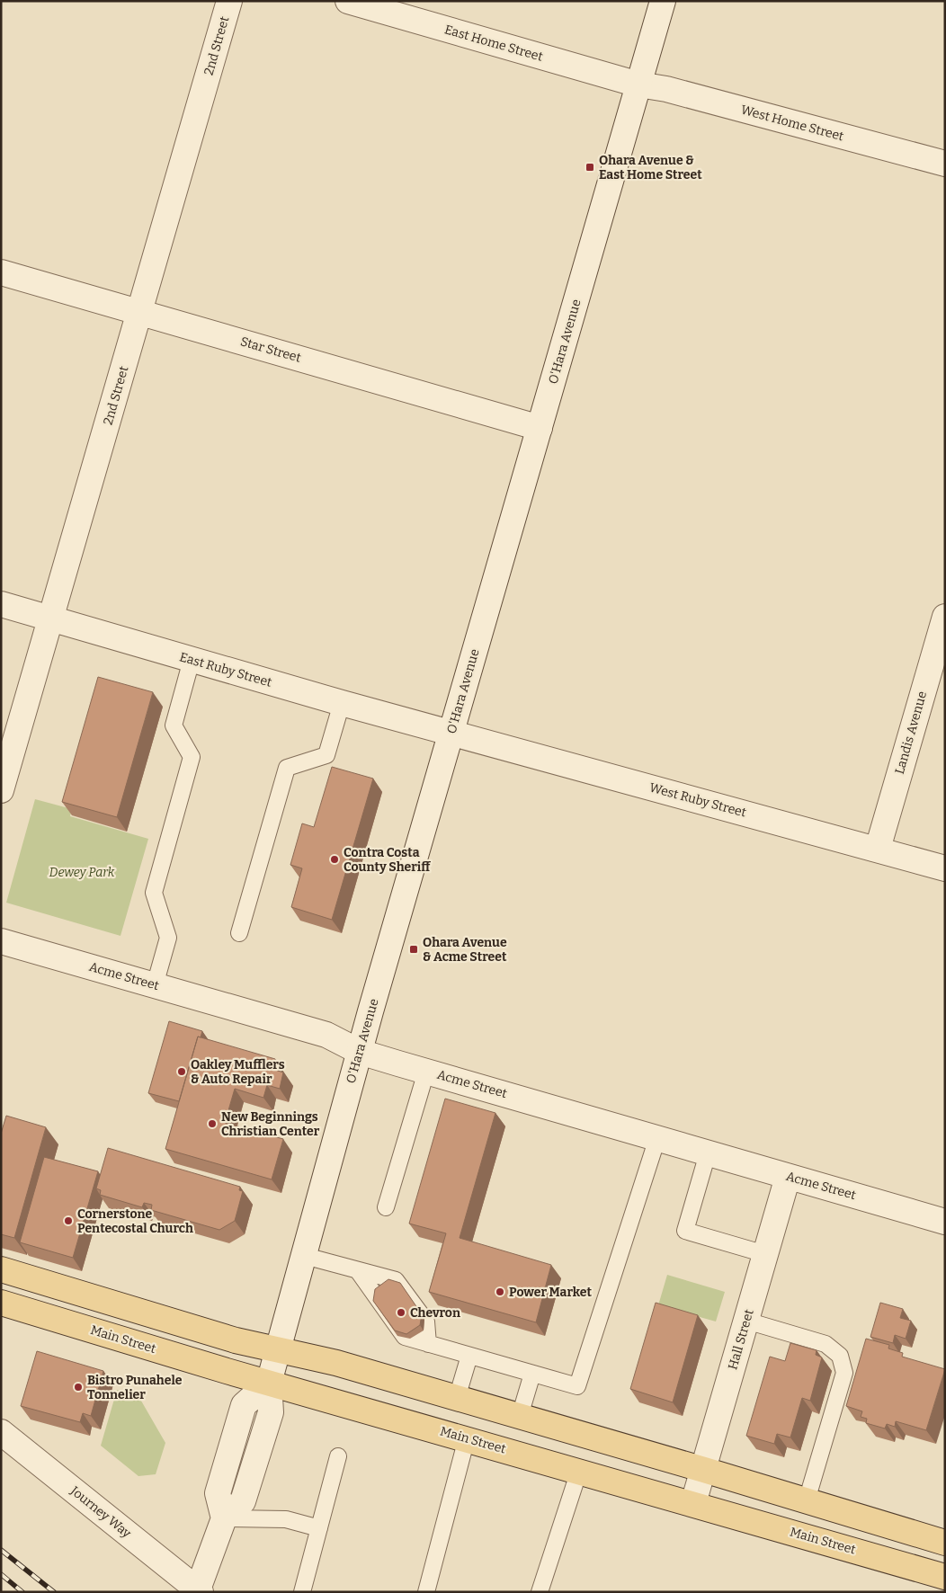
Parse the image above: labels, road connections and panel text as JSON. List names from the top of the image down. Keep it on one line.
{"streets":{"main road":["Main Street"],"street":["East Home Street","2nd Street","West Home Street","O'Hara Avenue","Star Street","East Ruby Street","Landis Avenue","West Ruby Street","Acme Street","Hall Street","Journey Way"]},"crossings":[["East Home Street","West Home Street"],["East Home Street","O'Hara Avenue"],["2nd Street","Star Street"],["2nd Street","East Ruby Street"],["West Home Street","O'Hara Avenue"],["O'Hara Avenue","Star Street"],["O'Hara Avenue","East Ruby Street"],["O'Hara Avenue","West Ruby Street"],["O'Hara Avenue","Acme Street"],["O'Hara Avenue","Main Street"],["East Ruby Street","West Ruby Street"],["Landis Avenue","West Ruby Street"],["Acme Street","Hall Street"],["Main Street","Hall Street"]],"parks":["Dewey Park"],"places":{"transit":["Ohara Avenue & East Home Street","Ohara Avenue & Acme Street"],"other":["Contra Costa County Sheriff","Oakley Mufflers & Auto Repair","New Beginnings Christian Center","Cornerstone Pentecostal Church","Power Market","Chevron","Bistro Punahele Tonnelier"]}}
